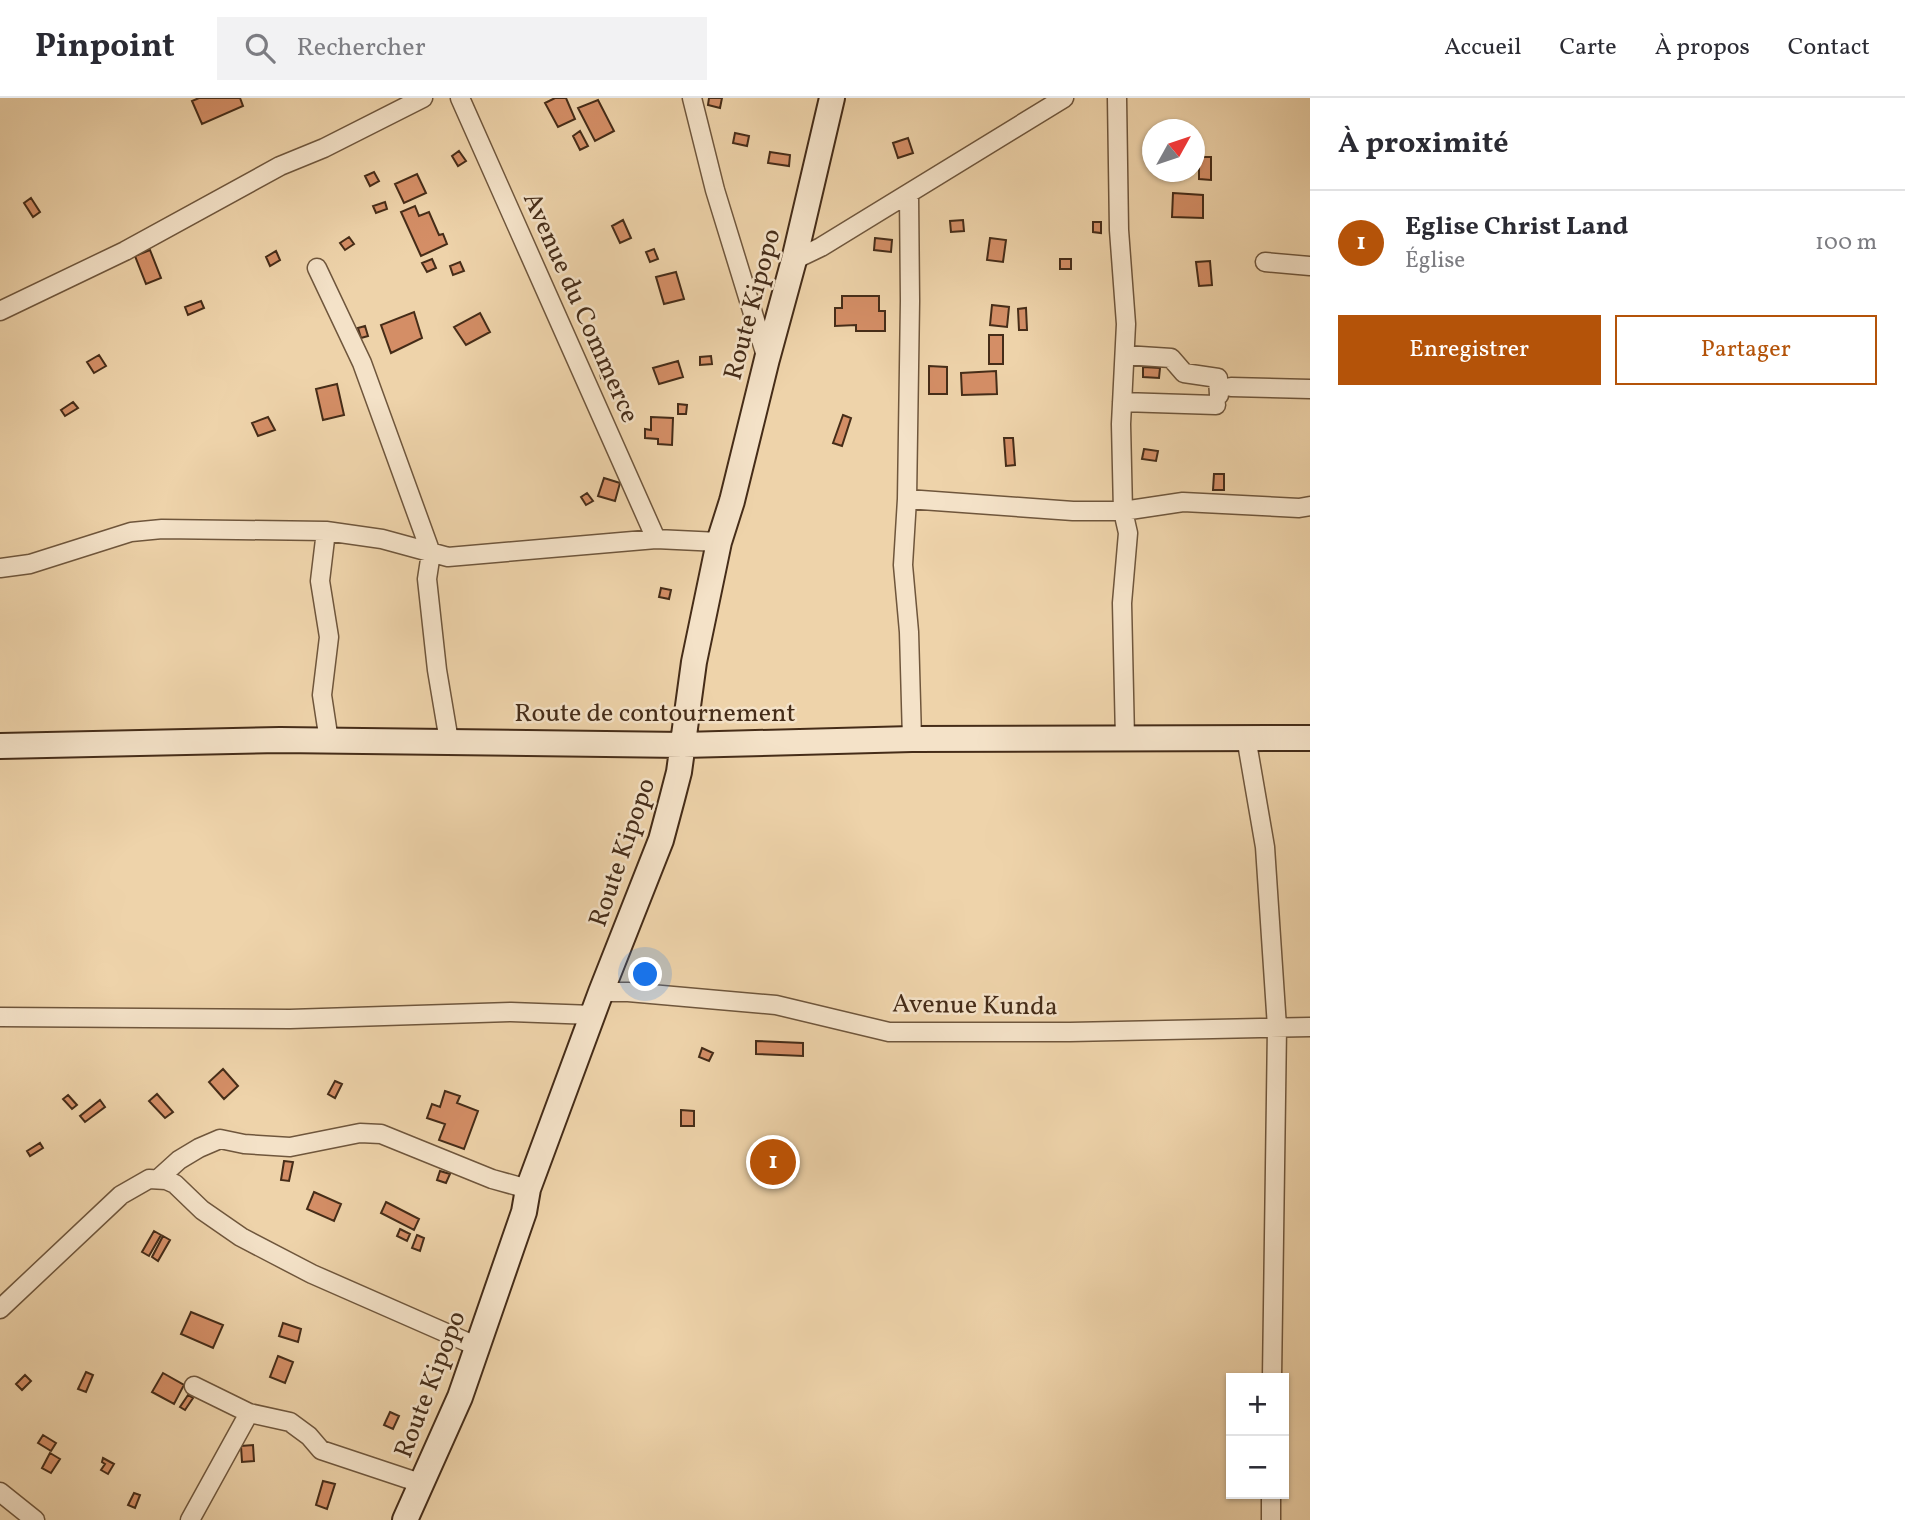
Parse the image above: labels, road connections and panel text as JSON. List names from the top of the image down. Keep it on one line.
{"streets":{"main road":["Route Kipopo","Route de contournement"],"street":["Avenue du Commerce","Avenue Kunda"]},"crossings":[["Route Kipopo","Route de contournement"],["Route Kipopo","Avenue Kunda"]],"north":"top right","page":{"header":"Pinpoint","search":"Rechercher","nav":["Accueil","Carte","À propos","Contact"],"heading":"À proximité","list":[{"mark":"1","name":"Eglise Christ Land","note":"Église","value":"100 m"}],"buttons":["Enregistrer","Partager"],"pins":"1","map_buttons":["+","−"]}}
